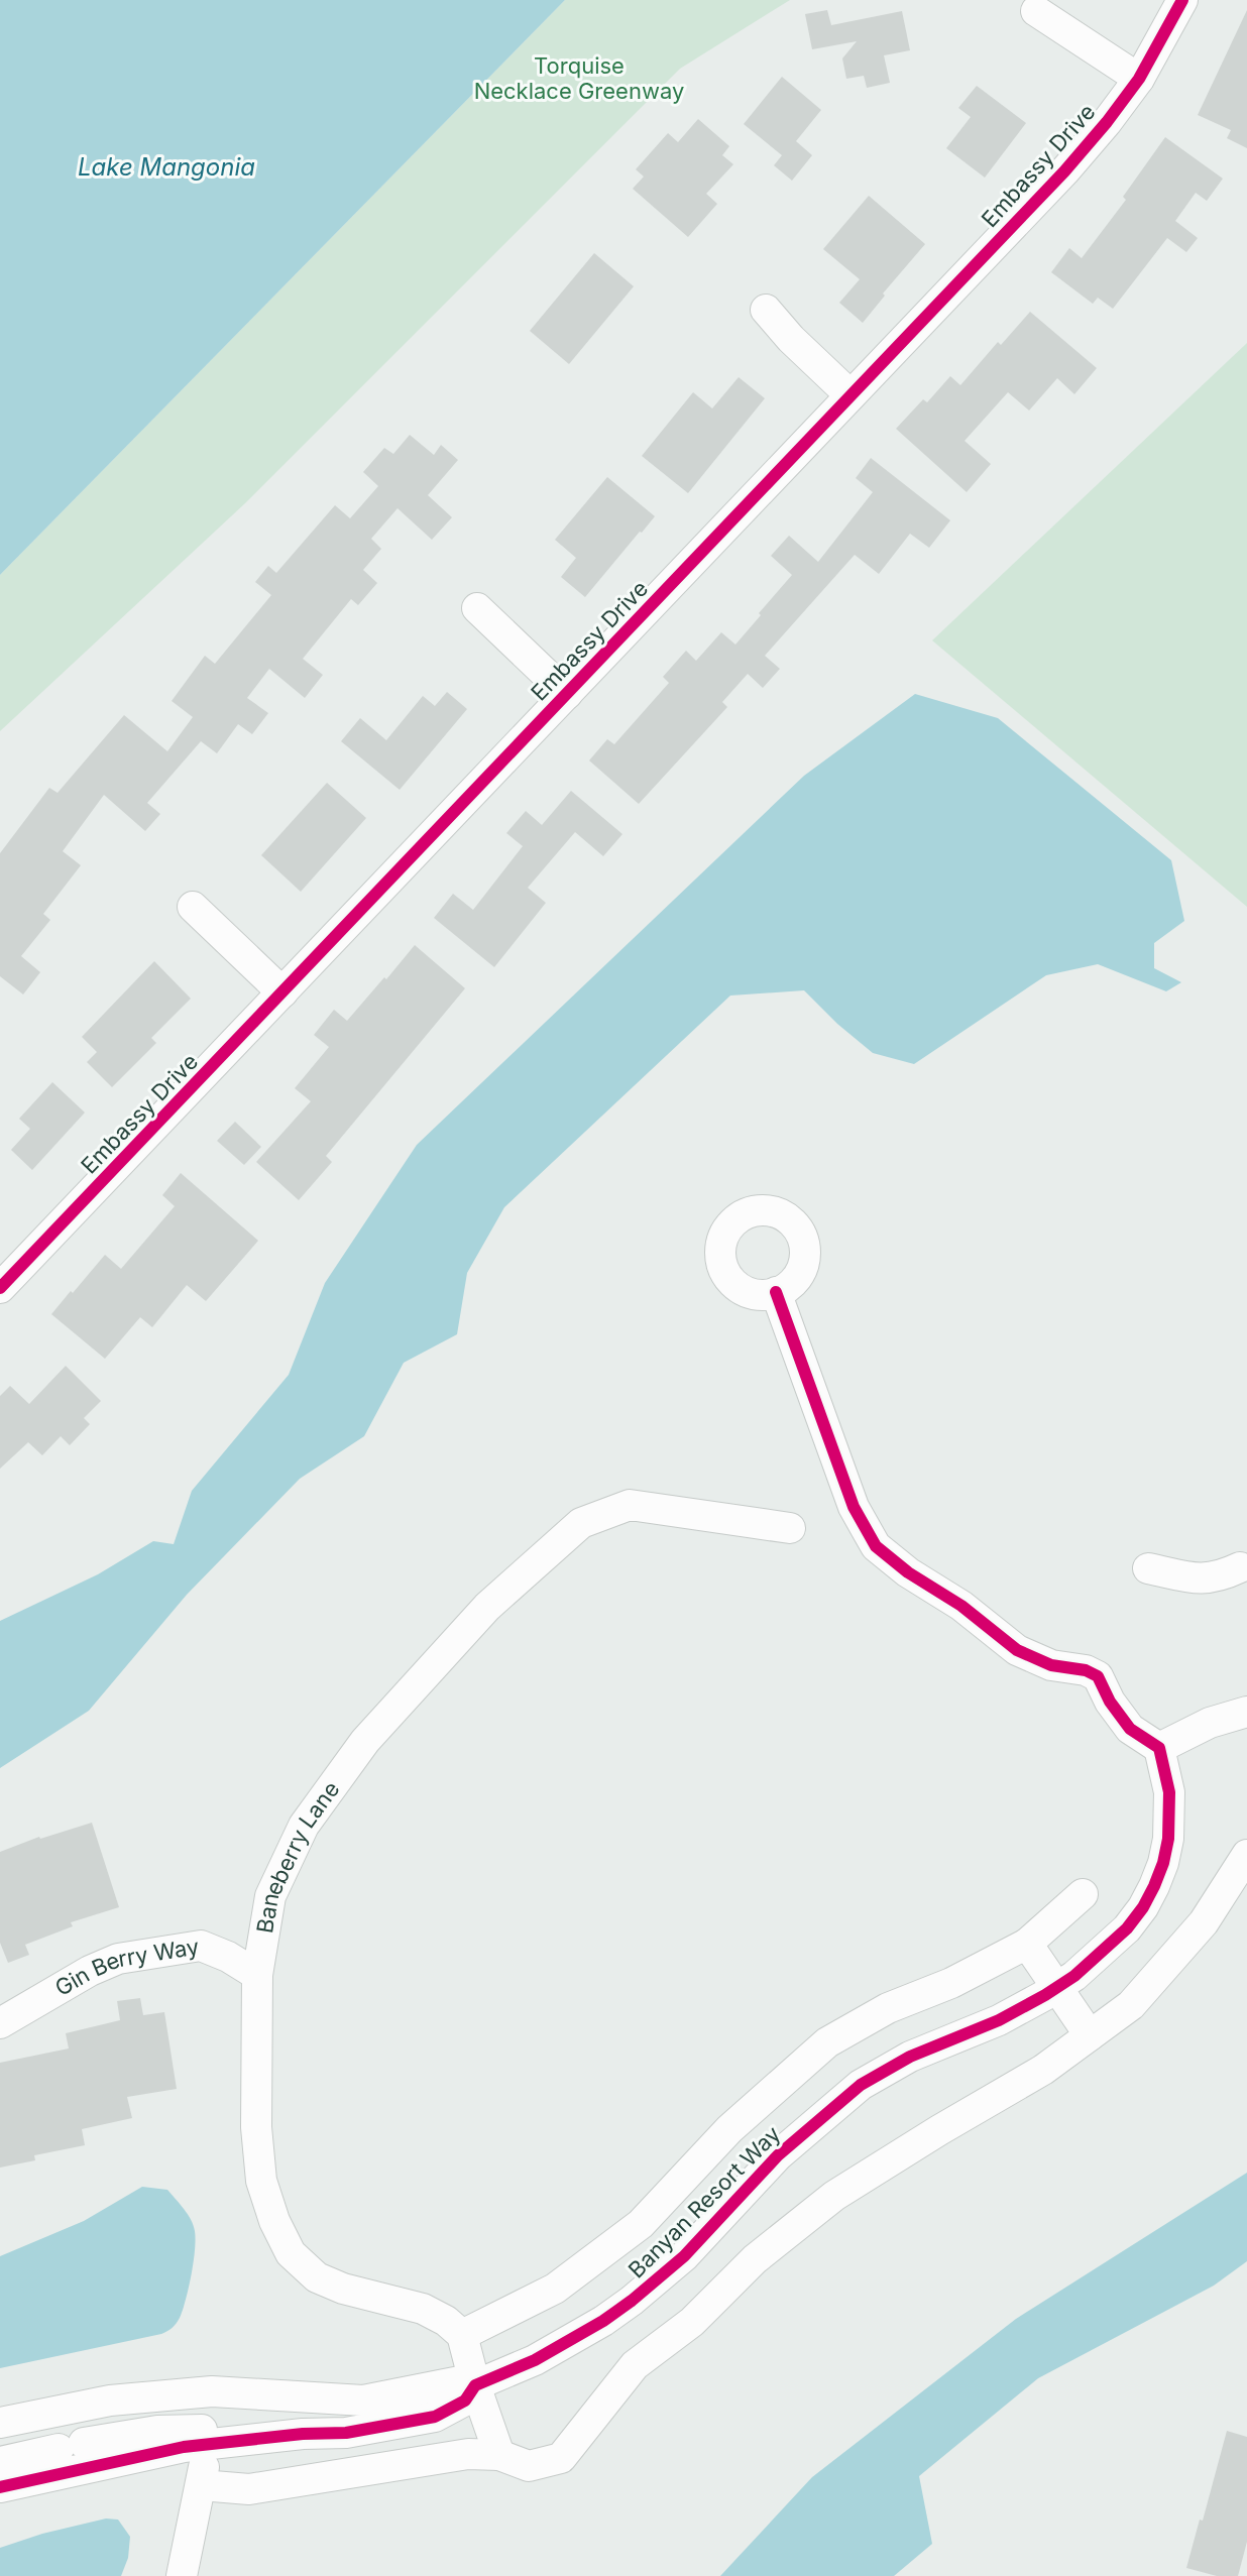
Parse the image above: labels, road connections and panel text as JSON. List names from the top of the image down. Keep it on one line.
{"streets":{"street":["Embassy Drive","Baneberry Lane","Gin Berry Way","Banyan Resort Way"]},"crossings":[["Baneberry Lane","Gin Berry Way"]],"water":["Lake Mangonia"],"parks":["Torquise Necklace Greenway"]}
